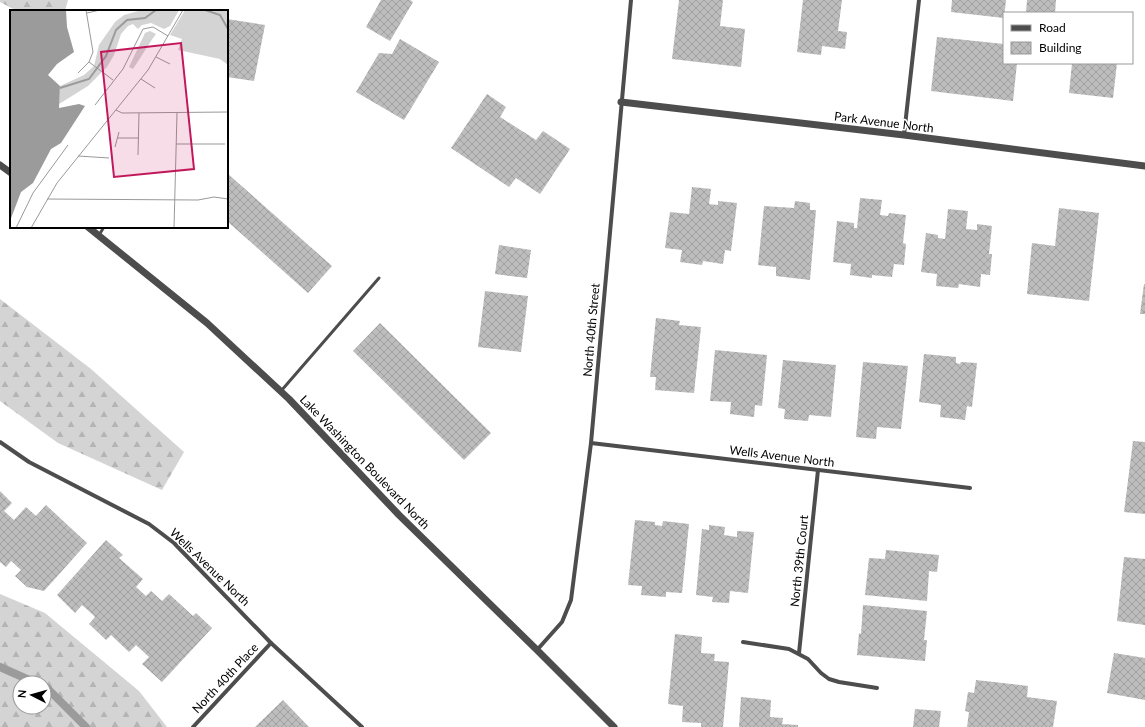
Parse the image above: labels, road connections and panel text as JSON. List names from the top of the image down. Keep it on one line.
{"streets":{"street":["Park Avenue North","North 40th Street","Wells Avenue North","Lake Washington Boulevard North","North 39th Court","North 40th Place"]},"crossings":[["Park Avenue North","North 40th Street"],["North 40th Street","Wells Avenue North"],["North 40th Street","Lake Washington Boulevard North"],["Wells Avenue North","North 39th Court"],["Wells Avenue North","North 40th Place"]],"legend":["Road","Building"],"north":"left"}
